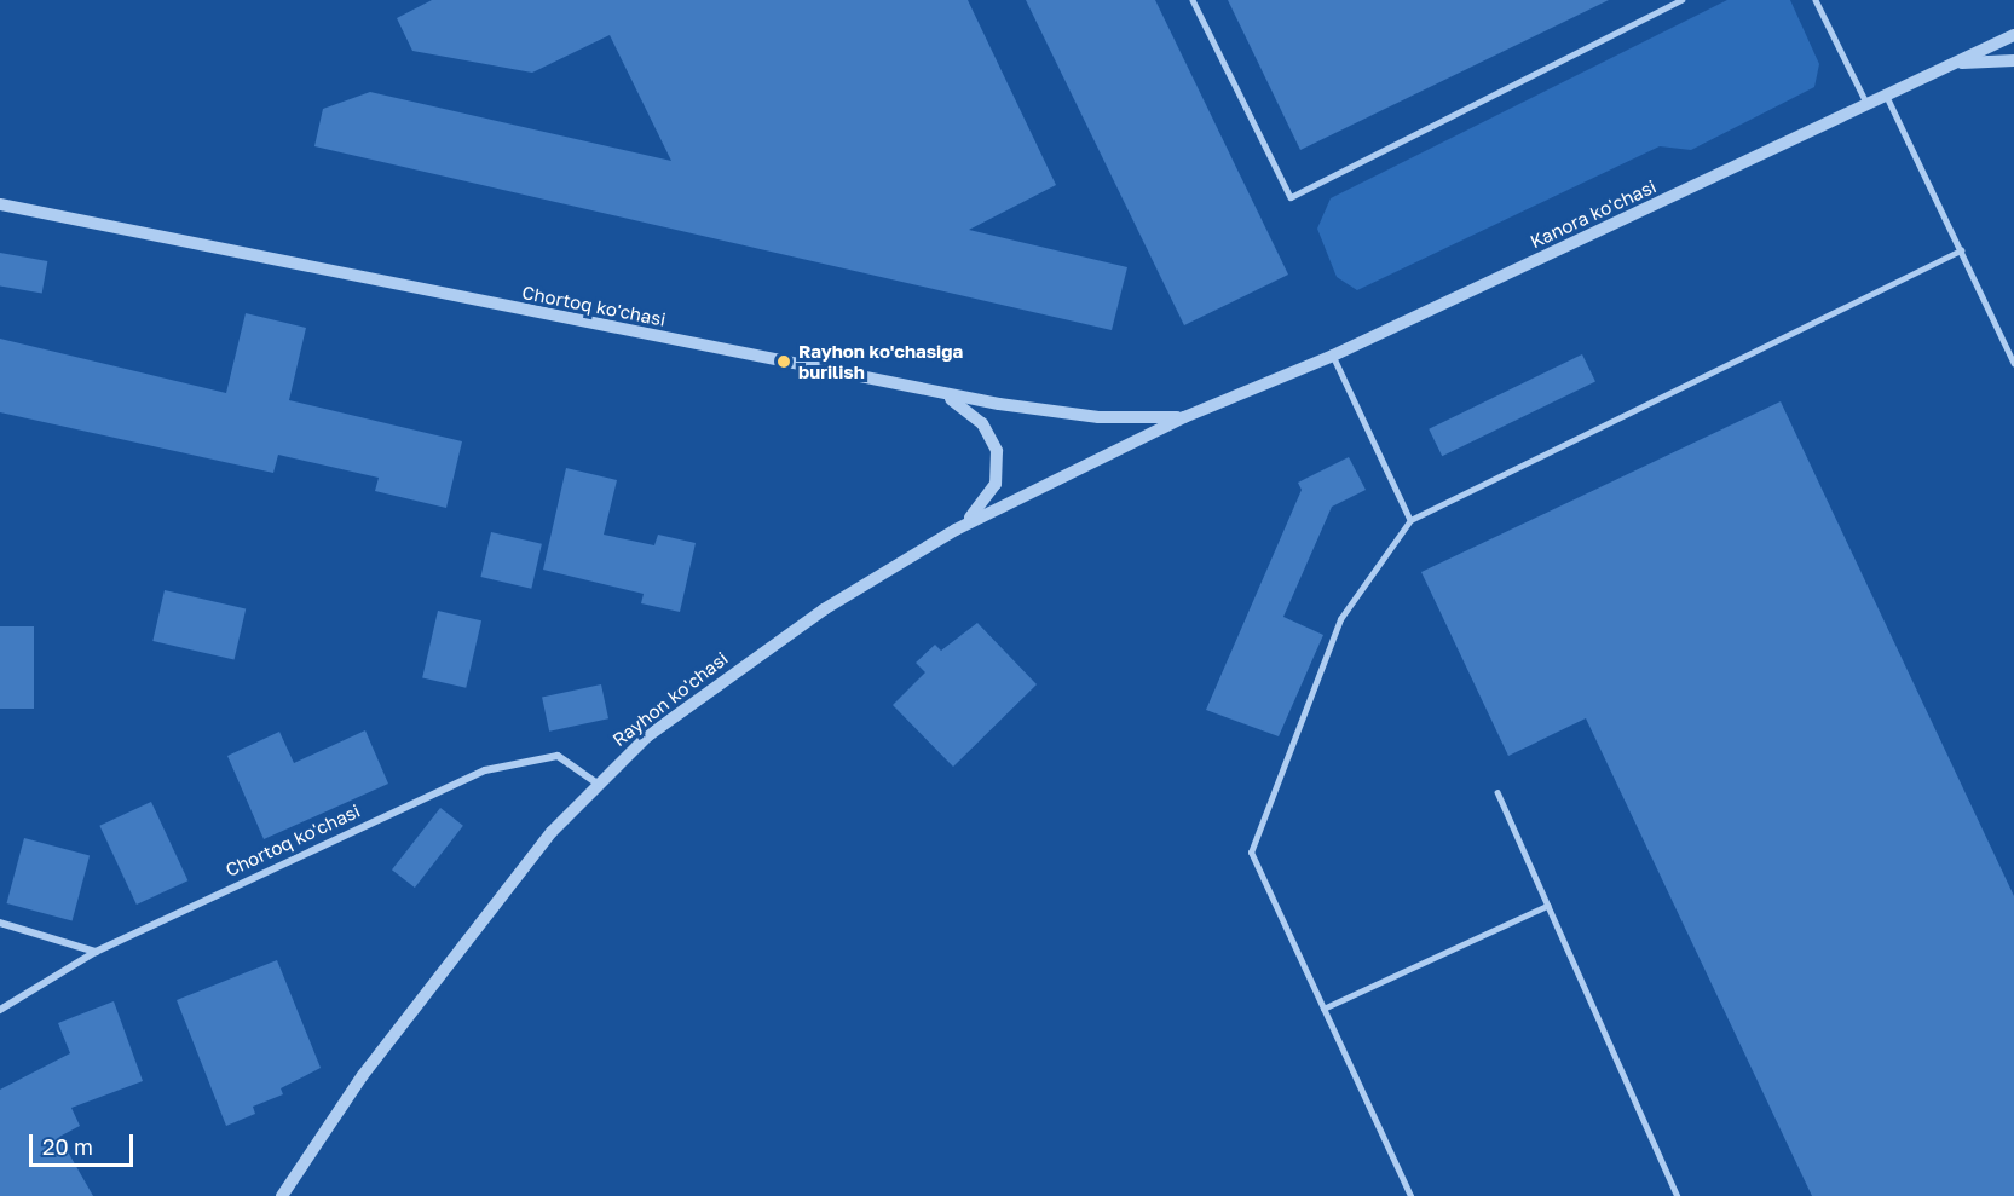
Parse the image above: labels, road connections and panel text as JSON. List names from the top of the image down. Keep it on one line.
{"streets":{"street":["Kanora ko'chasi","Chortoq ko'chasi","Rayhon ko'chasi"]},"crossings":[["Kanora ko'chasi","Chortoq ko'chasi"],["Kanora ko'chasi","Rayhon ko'chasi"],["Chortoq ko'chasi","Rayhon ko'chasi"]],"places":["Rayhon ko'chasiga burilish"],"scale_bar":"20 m"}
